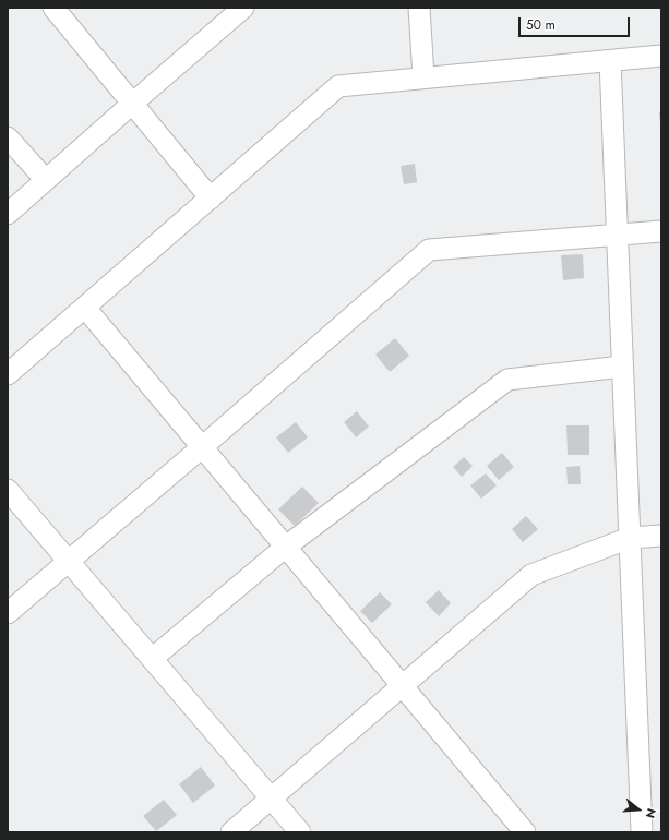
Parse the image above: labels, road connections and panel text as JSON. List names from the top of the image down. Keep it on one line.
{"scale_bar":"50 m","north":"right"}
